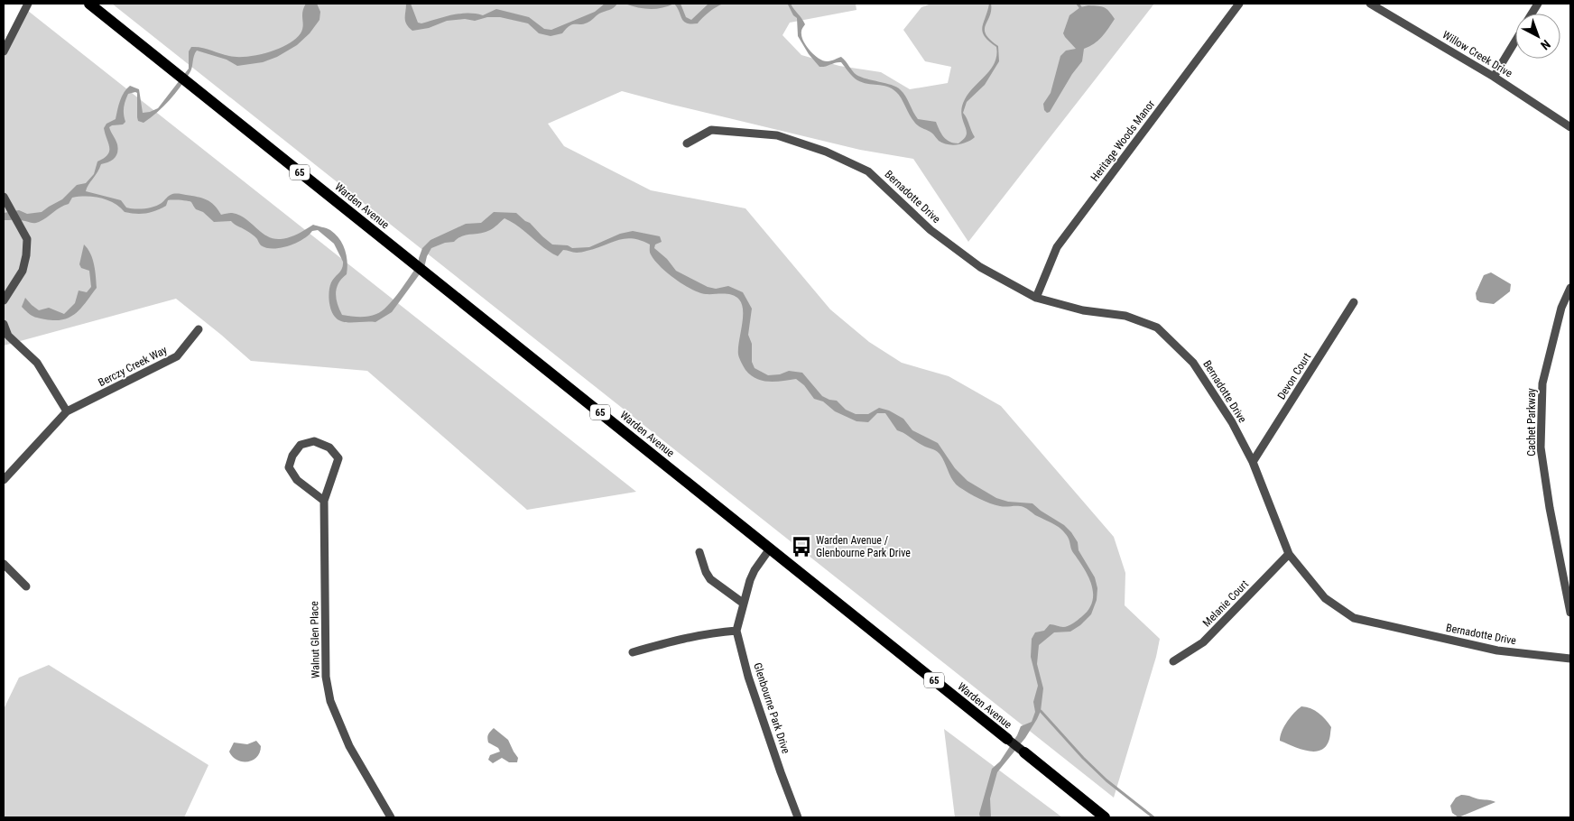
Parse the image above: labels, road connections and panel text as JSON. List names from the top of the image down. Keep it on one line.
{"streets":{"main road":["65","Warden Avenue"],"street":["Willow Creek Drive","Heritage Woods Manor","Bernadotte Drive","Berczy Creek Way","Devon Court","Cachet Parkway","Melanie Court","Walnut Glen Place","Glenbourne Park Drive"]},"crossings":[["Heritage Woods Manor","Bernadotte Drive"],["Bernadotte Drive","Devon Court"],["Bernadotte Drive","Melanie Court"]],"places":{"bus stop":["Warden Avenue / Glenbourne Park Drive"]},"north":"bottom right"}
